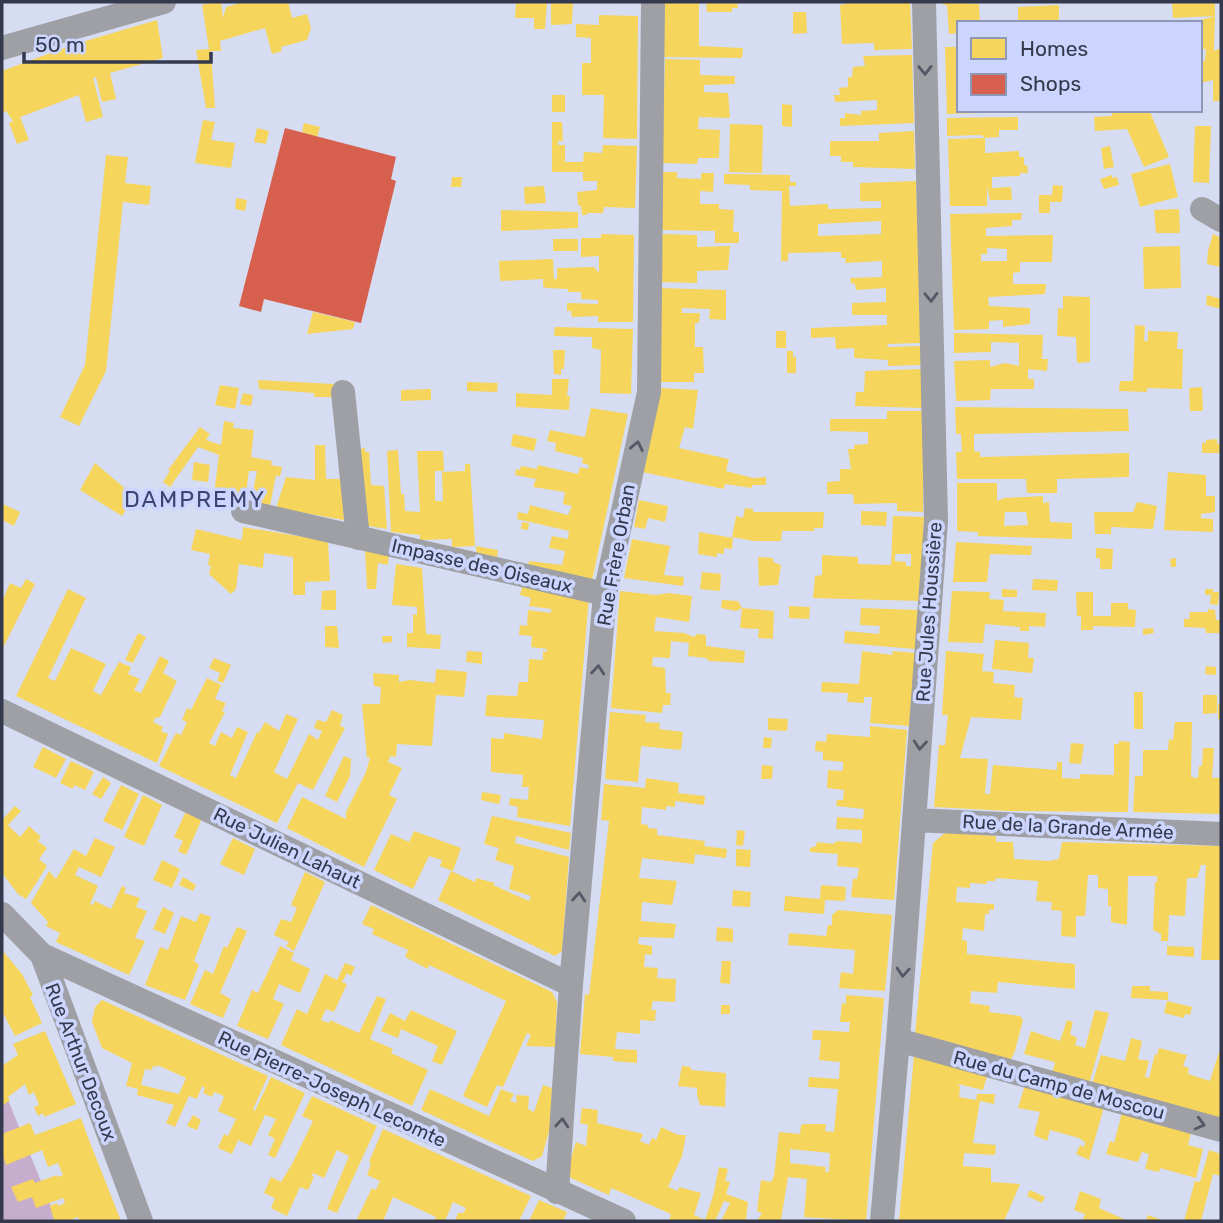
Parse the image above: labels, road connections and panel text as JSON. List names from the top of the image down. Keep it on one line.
{"streets":{"street":["Rue Frère Orban","Impasse des Oiseaux","Rue Jules Houssière","Rue de la Grande Armée","Rue Julien Lahaut","Rue Arthur Decoux","Rue du Camp de Moscou","Rue Pierre-Joseph Lecomte"]},"crossings":[["Rue Frère Orban","Impasse des Oiseaux"],["Rue Frère Orban","Rue Julien Lahaut"],["Rue Frère Orban","Rue Pierre-Joseph Lecomte"],["Rue Jules Houssière","Rue de la Grande Armée"],["Rue Jules Houssière","Rue du Camp de Moscou"],["Rue Arthur Decoux","Rue Pierre-Joseph Lecomte"]],"one_way":["Rue Frère Orban","Rue Jules Houssière","Rue du Camp de Moscou"],"districts":["DAMPREMY"],"legend":["Homes","Shops"],"scale_bar":"50 m"}
